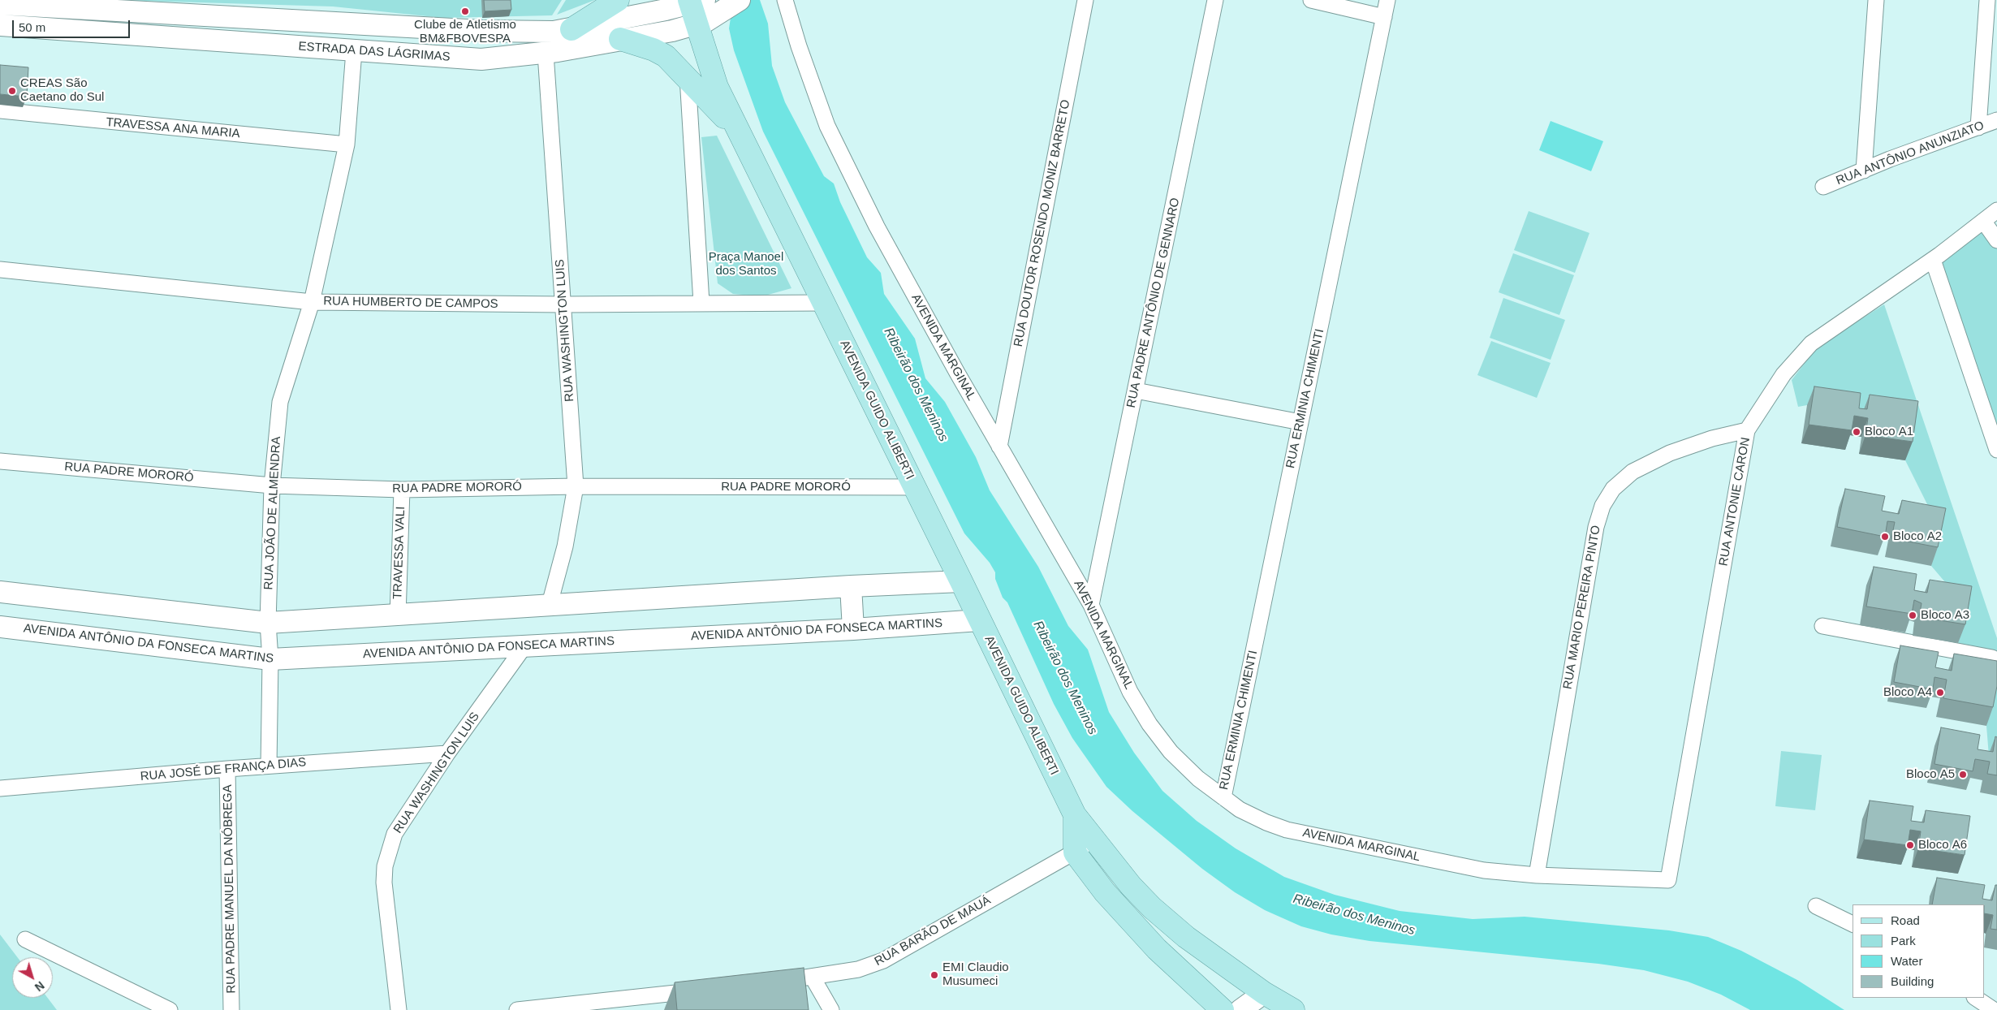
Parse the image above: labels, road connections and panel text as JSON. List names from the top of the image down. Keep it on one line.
{"streets":{"main road":["AVENIDA GUIDO ALIBERTI"],"street":["ESTRADA DAS LÁGRIMAS","TRAVESSA ANA MARIA","RUA ANTÔNIO ANUNZIATO","RUA DOUTOR ROSENDO MONIZ BARRETO","RUA HUMBERTO DE CAMPOS","RUA PADRE ANTÔNIO DE GENNARO","RUA WASHINGTON LUIS","AVENIDA MARGINAL","RUA ERMINIA CHIMENTI","RUA PADRE MORORÓ","RUA ANTONIE CARON","RUA JOÃO DE ALMENDRA","TRAVESSA VALI","RUA MARIO PEREIRA PINTO","AVENIDA ANTÔNIO DA FONSECA MARTINS","RUA JOSÉ DE FRANÇA DIAS","RUA PADRE MANUEL DA NÓBREGA","RUA BARÃO DE MAUÁ"]},"crossings":[["ESTRADA DAS LÁGRIMAS","RUA WASHINGTON LUIS"],["ESTRADA DAS LÁGRIMAS","AVENIDA GUIDO ALIBERTI"],["ESTRADA DAS LÁGRIMAS","RUA JOÃO DE ALMENDRA"],["TRAVESSA ANA MARIA","RUA JOÃO DE ALMENDRA"],["RUA DOUTOR ROSENDO MONIZ BARRETO","AVENIDA MARGINAL"],["RUA HUMBERTO DE CAMPOS","RUA WASHINGTON LUIS"],["RUA HUMBERTO DE CAMPOS","AVENIDA GUIDO ALIBERTI"],["RUA HUMBERTO DE CAMPOS","RUA JOÃO DE ALMENDRA"],["RUA PADRE ANTÔNIO DE GENNARO","AVENIDA MARGINAL"],["RUA WASHINGTON LUIS","RUA PADRE MORORÓ"],["RUA WASHINGTON LUIS","AVENIDA ANTÔNIO DA FONSECA MARTINS"],["RUA WASHINGTON LUIS","RUA JOSÉ DE FRANÇA DIAS"],["AVENIDA MARGINAL","RUA ERMINIA CHIMENTI"],["AVENIDA MARGINAL","RUA ANTONIE CARON"],["AVENIDA MARGINAL","RUA MARIO PEREIRA PINTO"],["AVENIDA GUIDO ALIBERTI","RUA PADRE MORORÓ"],["AVENIDA GUIDO ALIBERTI","AVENIDA ANTÔNIO DA FONSECA MARTINS"],["AVENIDA GUIDO ALIBERTI","RUA BARÃO DE MAUÁ"],["RUA PADRE MORORÓ","RUA JOÃO DE ALMENDRA"],["RUA PADRE MORORÓ","TRAVESSA VALI"],["RUA ANTONIE CARON","RUA MARIO PEREIRA PINTO"],["RUA JOÃO DE ALMENDRA","AVENIDA ANTÔNIO DA FONSECA MARTINS"],["RUA JOÃO DE ALMENDRA","RUA JOSÉ DE FRANÇA DIAS"],["RUA JOSÉ DE FRANÇA DIAS","RUA PADRE MANUEL DA NÓBREGA"]],"water":["Ribeirão dos Meninos"],"parks":["Praça Manoel dos Santos"],"places":["Clube de Atletismo BM&FBOVESPA","CREAS São Caetano do Sul","Bloco A1","Bloco A2","Bloco A3","Bloco A4","Bloco A5","Bloco A6","EMI Claudio Musumeci"],"legend":["Road","Park","Water","Building"],"scale_bar":"50 m","north":"bottom right"}
